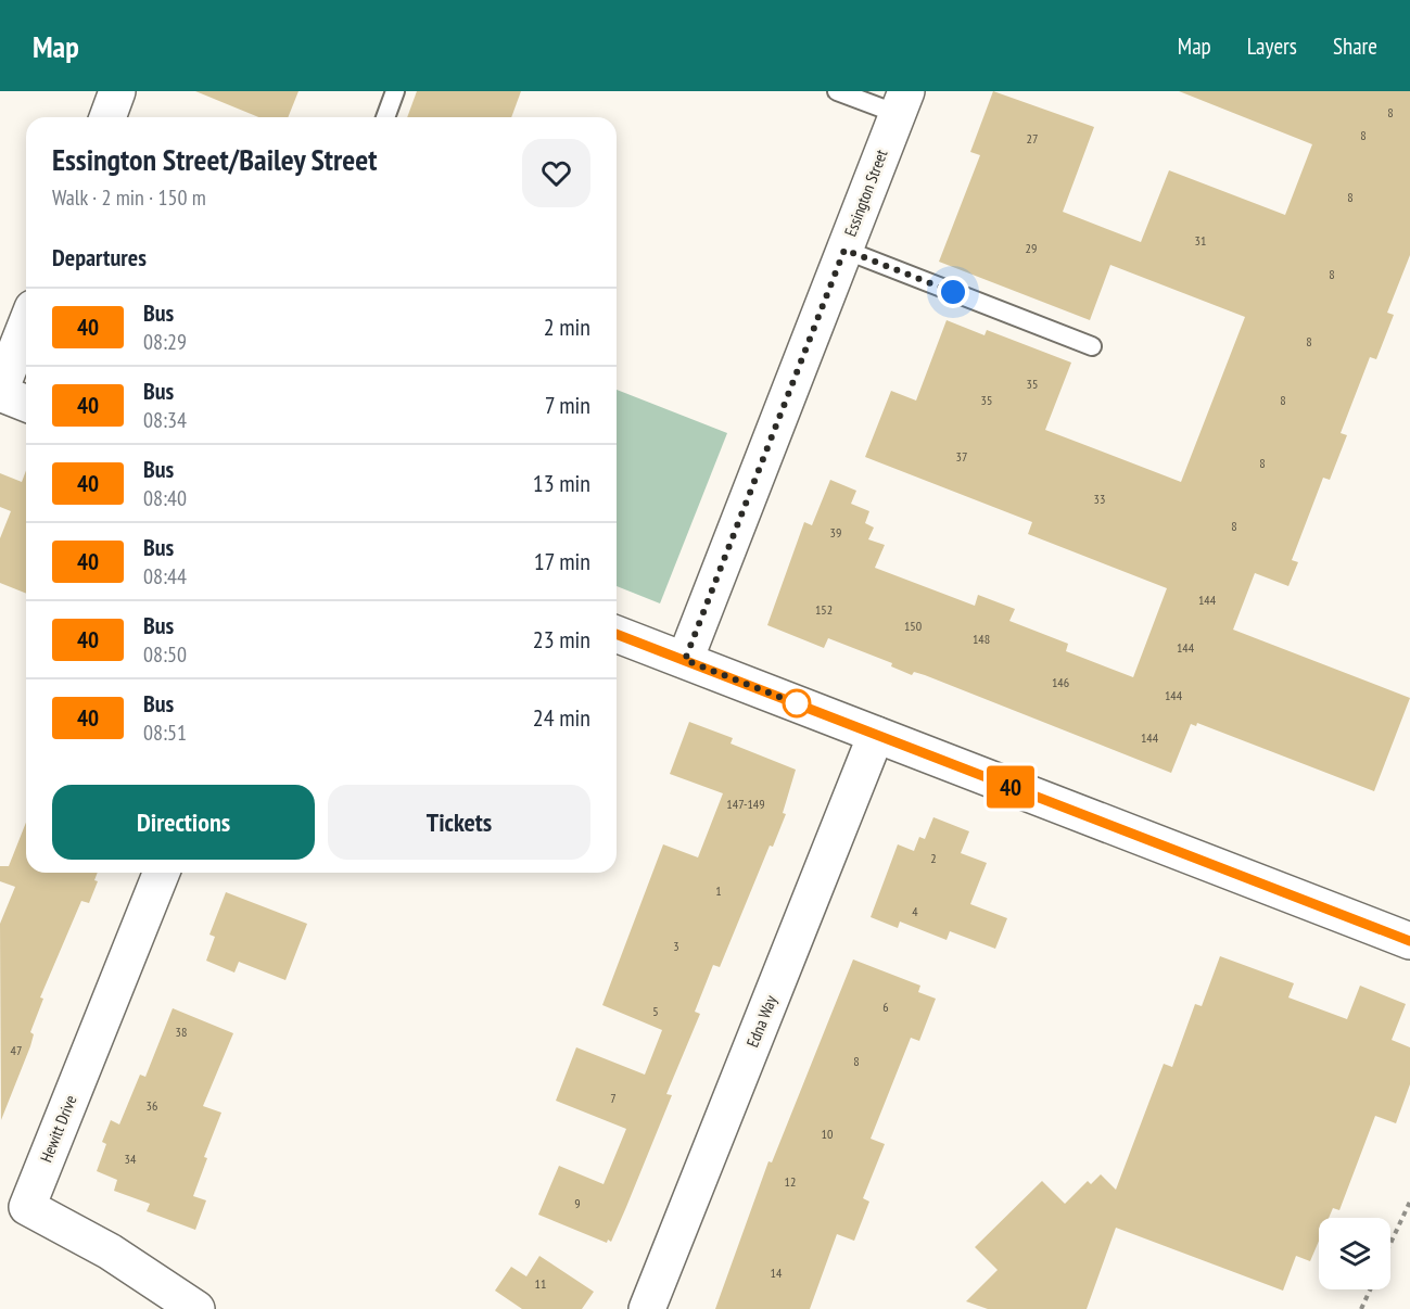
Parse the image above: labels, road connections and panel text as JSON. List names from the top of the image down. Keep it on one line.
{"streets":{"street":["Essington Street","Edna Way","Hewitt Drive"]},"lines":["bus line 40"],"house_numbers":["8","8","27","8","31","29","8","8","35","35","8","37","8","33","8","39","144","152","150","148","144","146","144","144","147-149","2","1","4","3","6","5","38","47","8","7","36","10","34","12","9","14","11"],"page":{"header":"Map","nav":["Map","Layers","Share"],"on_map":"40","heading":[["Essington Street/Bailey Street","Walk · 2 min · 150 m"],"Departures"],"list":[{"mark":"40","name":"Bus","note":"08:29","value":"2 min"},{"mark":"40","name":"Bus","note":"08:34","value":"7 min"},{"mark":"40","name":"Bus","note":"08:40","value":"13 min"},{"mark":"40","name":"Bus","note":"08:44","value":"17 min"},{"mark":"40","name":"Bus","note":"08:50","value":"23 min"},{"mark":"40","name":"Bus","note":"08:51","value":"24 min"}],"buttons":["Directions","Tickets"]}}
